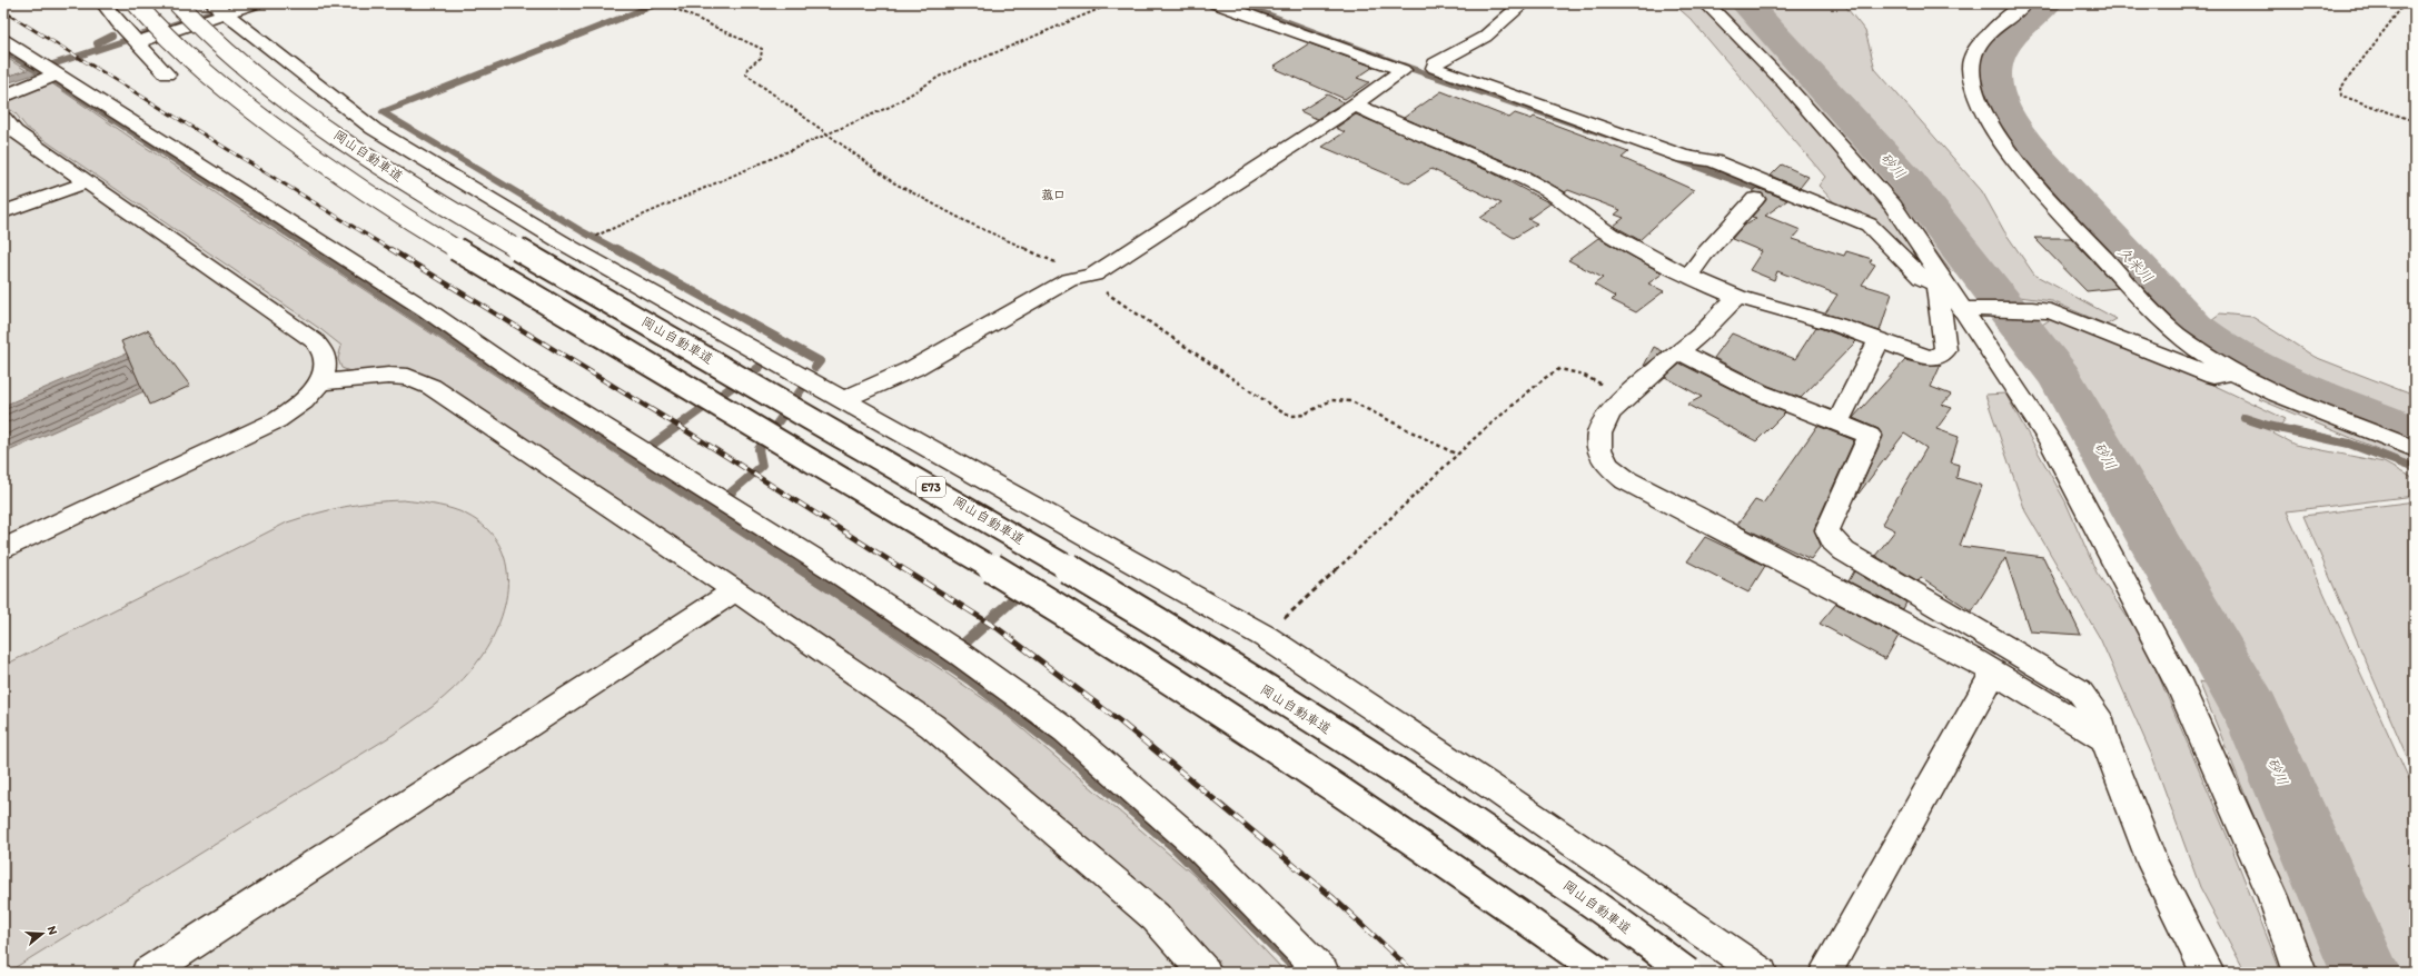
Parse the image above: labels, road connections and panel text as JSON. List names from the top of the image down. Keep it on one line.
{"streets":{"main road":["岡山自動車道","E73"]},"districts":["菰口"],"water":["砂川","久米川"],"north":"right"}
